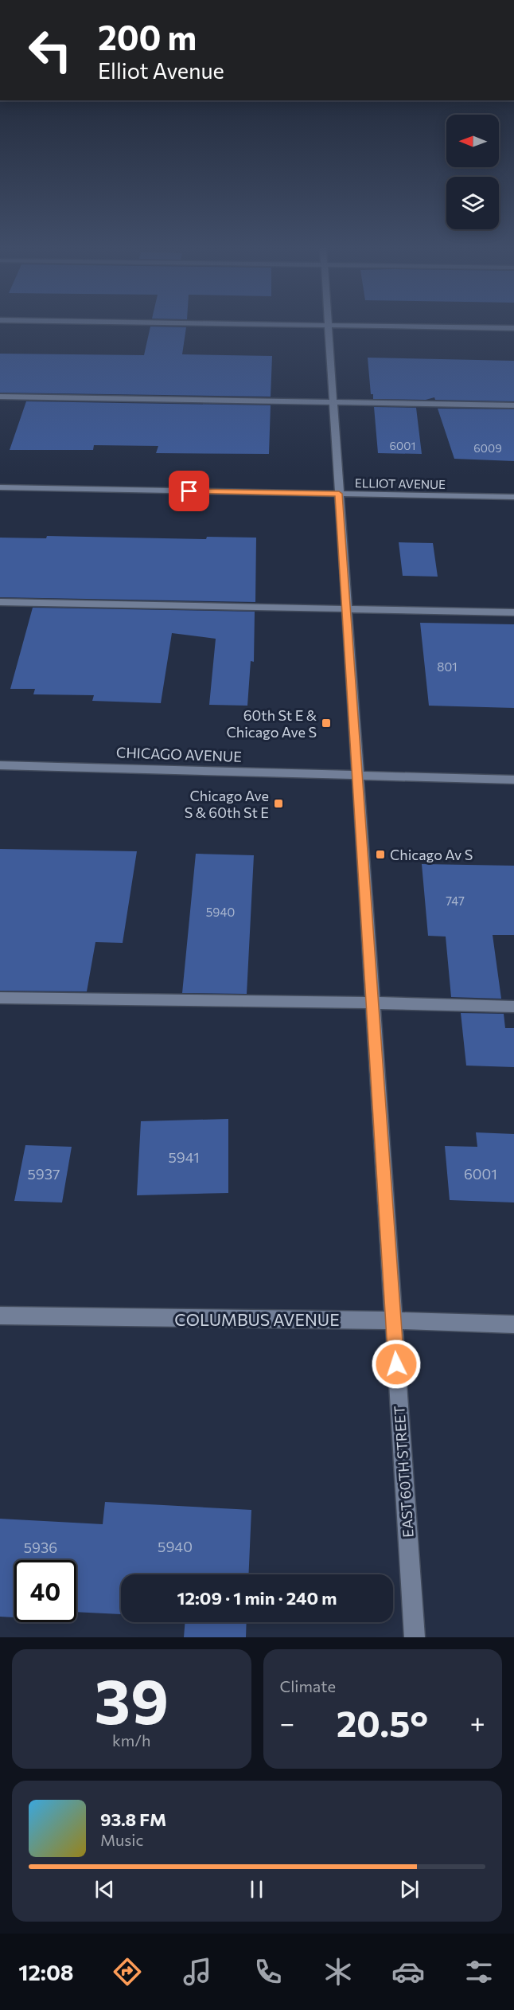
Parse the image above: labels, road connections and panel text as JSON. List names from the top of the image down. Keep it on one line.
{"streets":{"street":["ELLIOT AVENUE","CHICAGO AVENUE","COLUMBUS AVENUE","EAST 60TH STREET"]},"crossings":[["ELLIOT AVENUE","EAST 60TH STREET"],["CHICAGO AVENUE","EAST 60TH STREET"],["COLUMBUS AVENUE","EAST 60TH STREET"]],"places":{"transit":["60th St E & Chicago Ave S","Chicago Ave S & 60th St E","Chicago Av S"]},"house_numbers":["6001","6009","801","747","5940","5941","5937","6001","5940","5936"],"north":"left","page":{"turn":["200 m","Elliot Avenue"],"limit":"40","trip":"12:09 · 1 min · 240 m","tile":[["39","km/h"],"Climate"],"heat":["−","20.5°","+"],"song":["93.8 FM","Music"],"tabs":"12:08"}}
